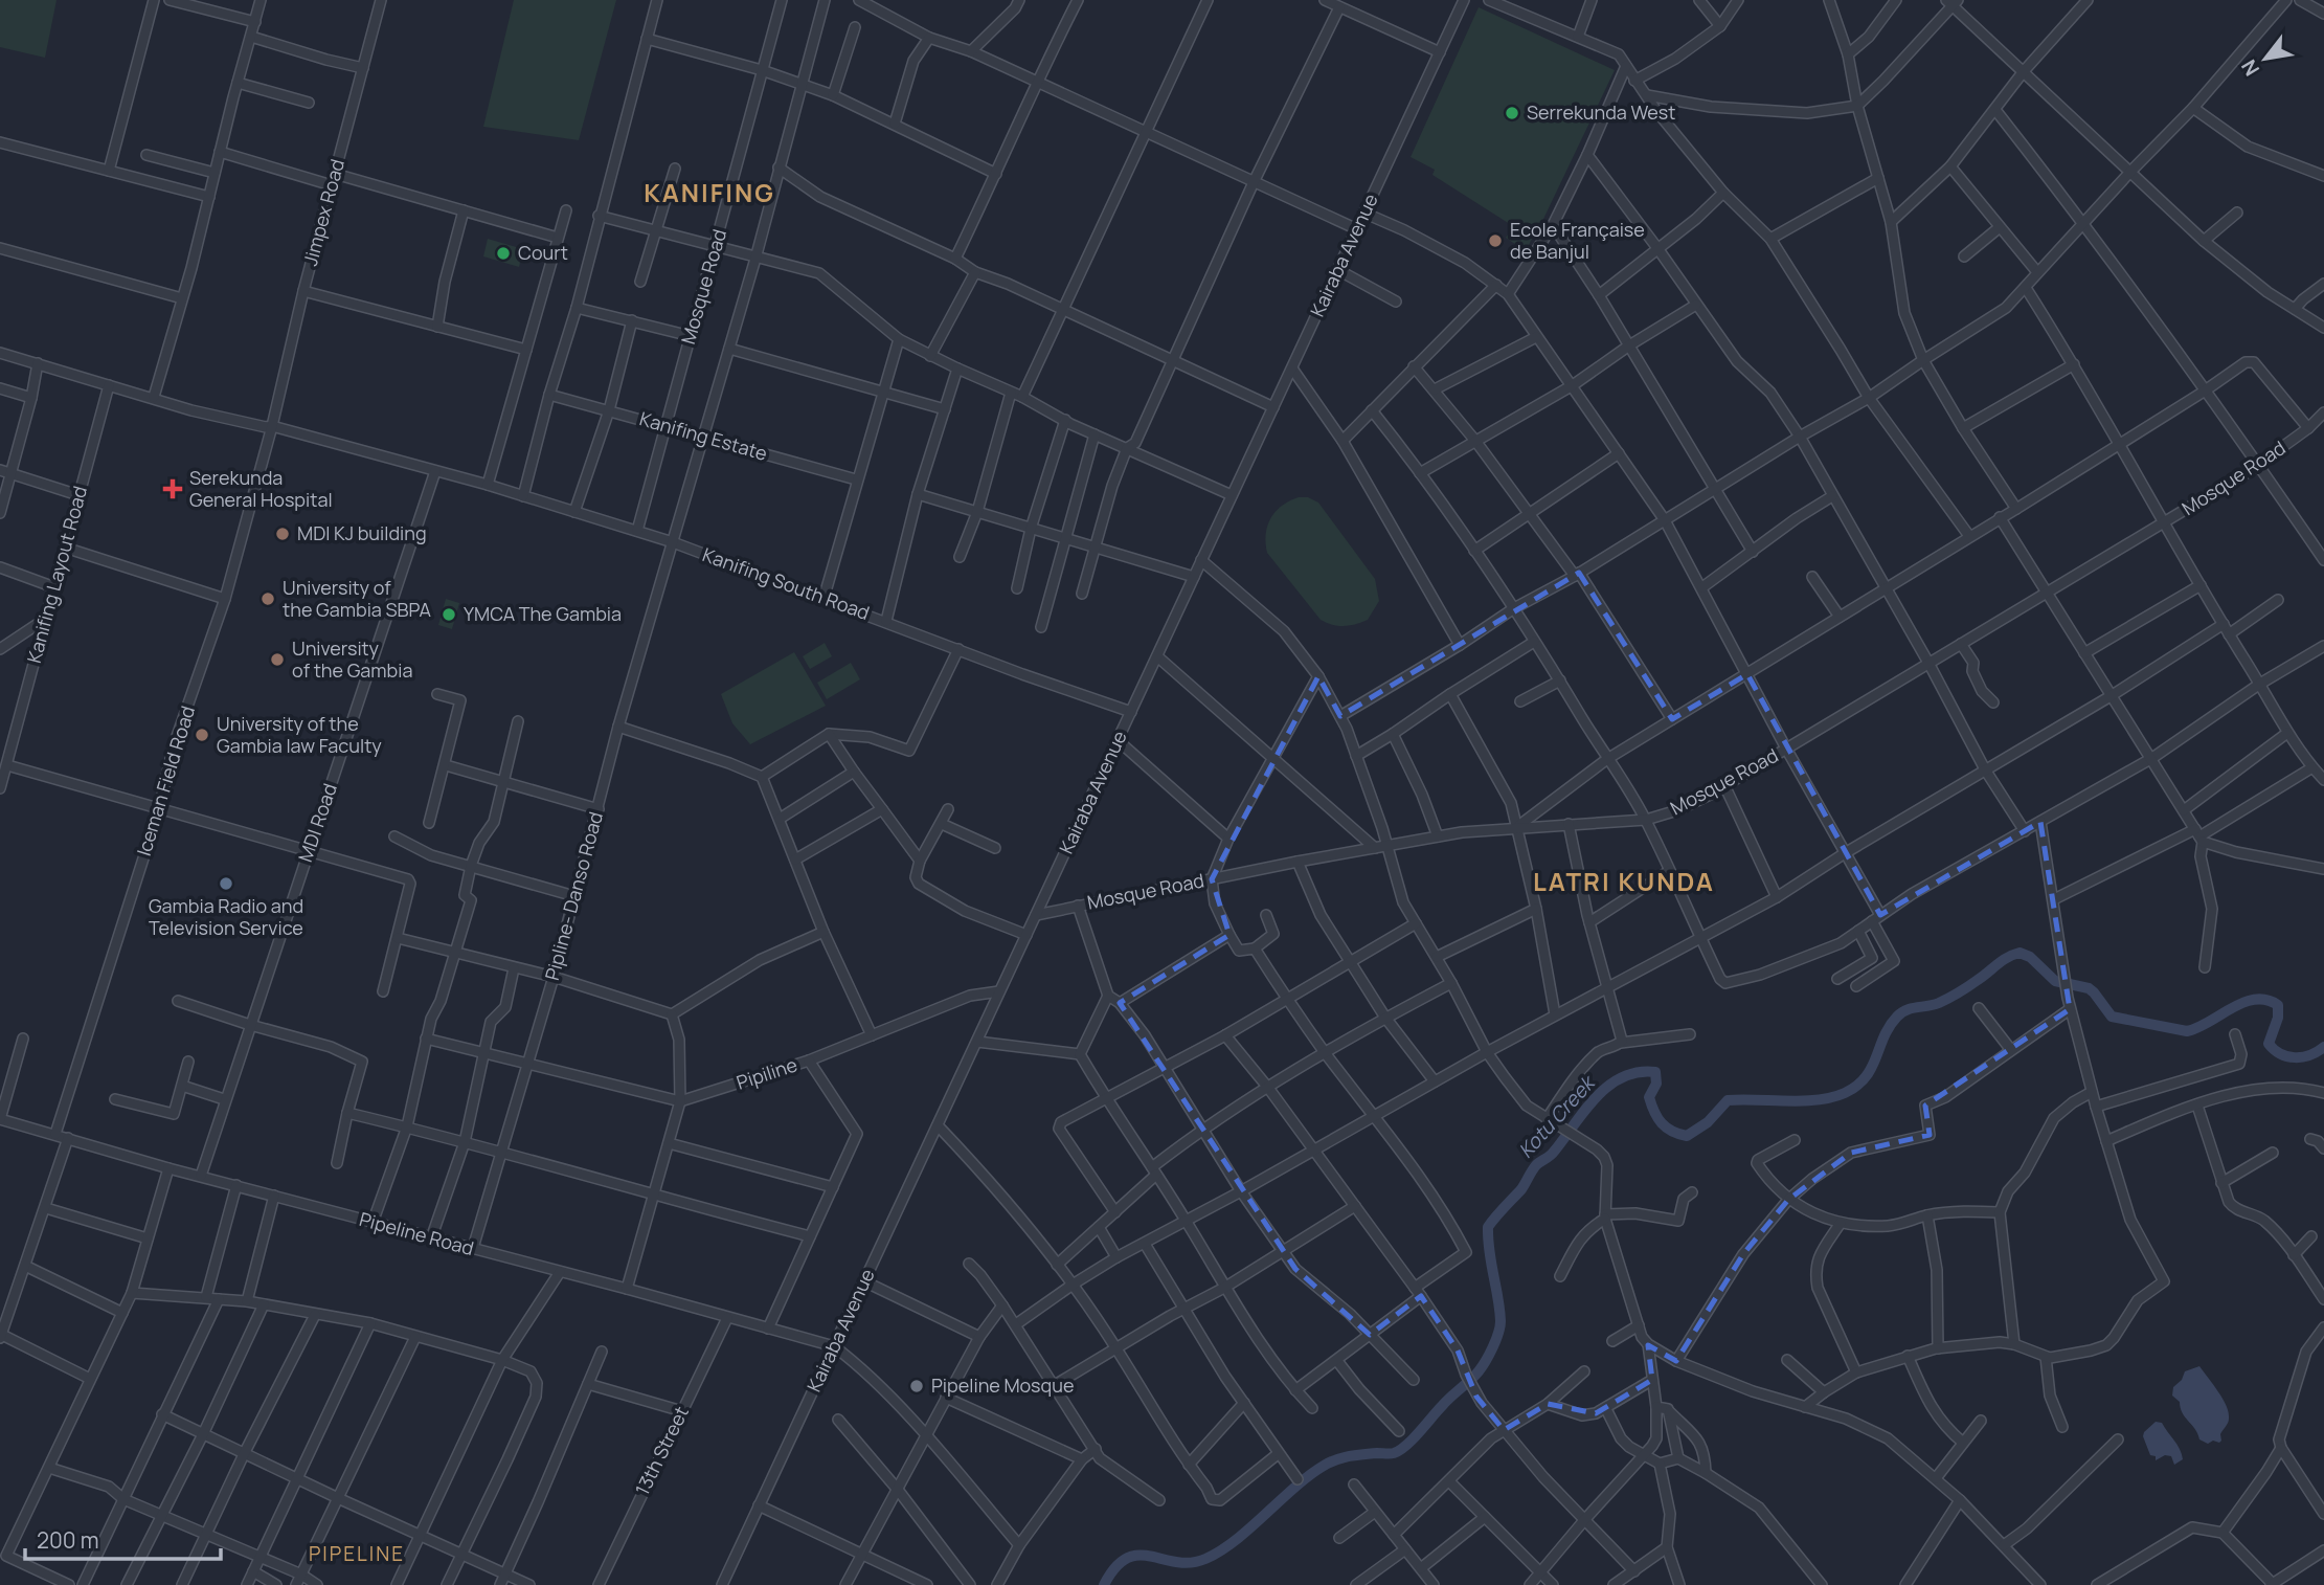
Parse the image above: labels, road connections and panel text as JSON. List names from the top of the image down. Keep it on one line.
{"streets":{"street":["Jimpex Road","Kairaba Avenue","Mosque Road","Kanifing Estate","Kanifing Layout Road","Kanifing South Road","Iceman Field Road","MDI Road","Pipline- Danso Road","Pipiline","Pipeline Road","13th Street"]},"crossings":[["Jimpex Road","Kanifing South Road"],["Jimpex Road","Iceman Field Road"],["Kairaba Avenue","Mosque Road"],["Kairaba Avenue","Kanifing South Road"],["Kairaba Avenue","Pipiline"],["Kairaba Avenue","Pipeline Road"],["Mosque Road","Kanifing Estate"],["Mosque Road","Kanifing South Road"],["Kanifing Estate","Pipline- Danso Road"],["Kanifing Layout Road","Kanifing South Road"],["Kanifing South Road","Iceman Field Road"],["Kanifing South Road","MDI Road"],["Kanifing South Road","Pipline- Danso Road"],["Iceman Field Road","Pipeline Road"],["MDI Road","Pipeline Road"],["Pipline- Danso Road","Pipeline Road"],["Pipeline Road","13th Street"]],"districts":["KANIFING","LATRI KUNDA","PIPELINE"],"water":["Kotu Creek"],"places":{"other":["Serrekunda West","Ecole Française de Banjul","Court","MDI KJ building","University of the Gambia SBPA","YMCA The Gambia","University of the Gambia","University of the Gambia law Faculty","Gambia Radio and Television Service","Pipeline Mosque"],"health":["Serekunda General Hospital"]},"scale_bar":"200 m","north":"bottom left"}
